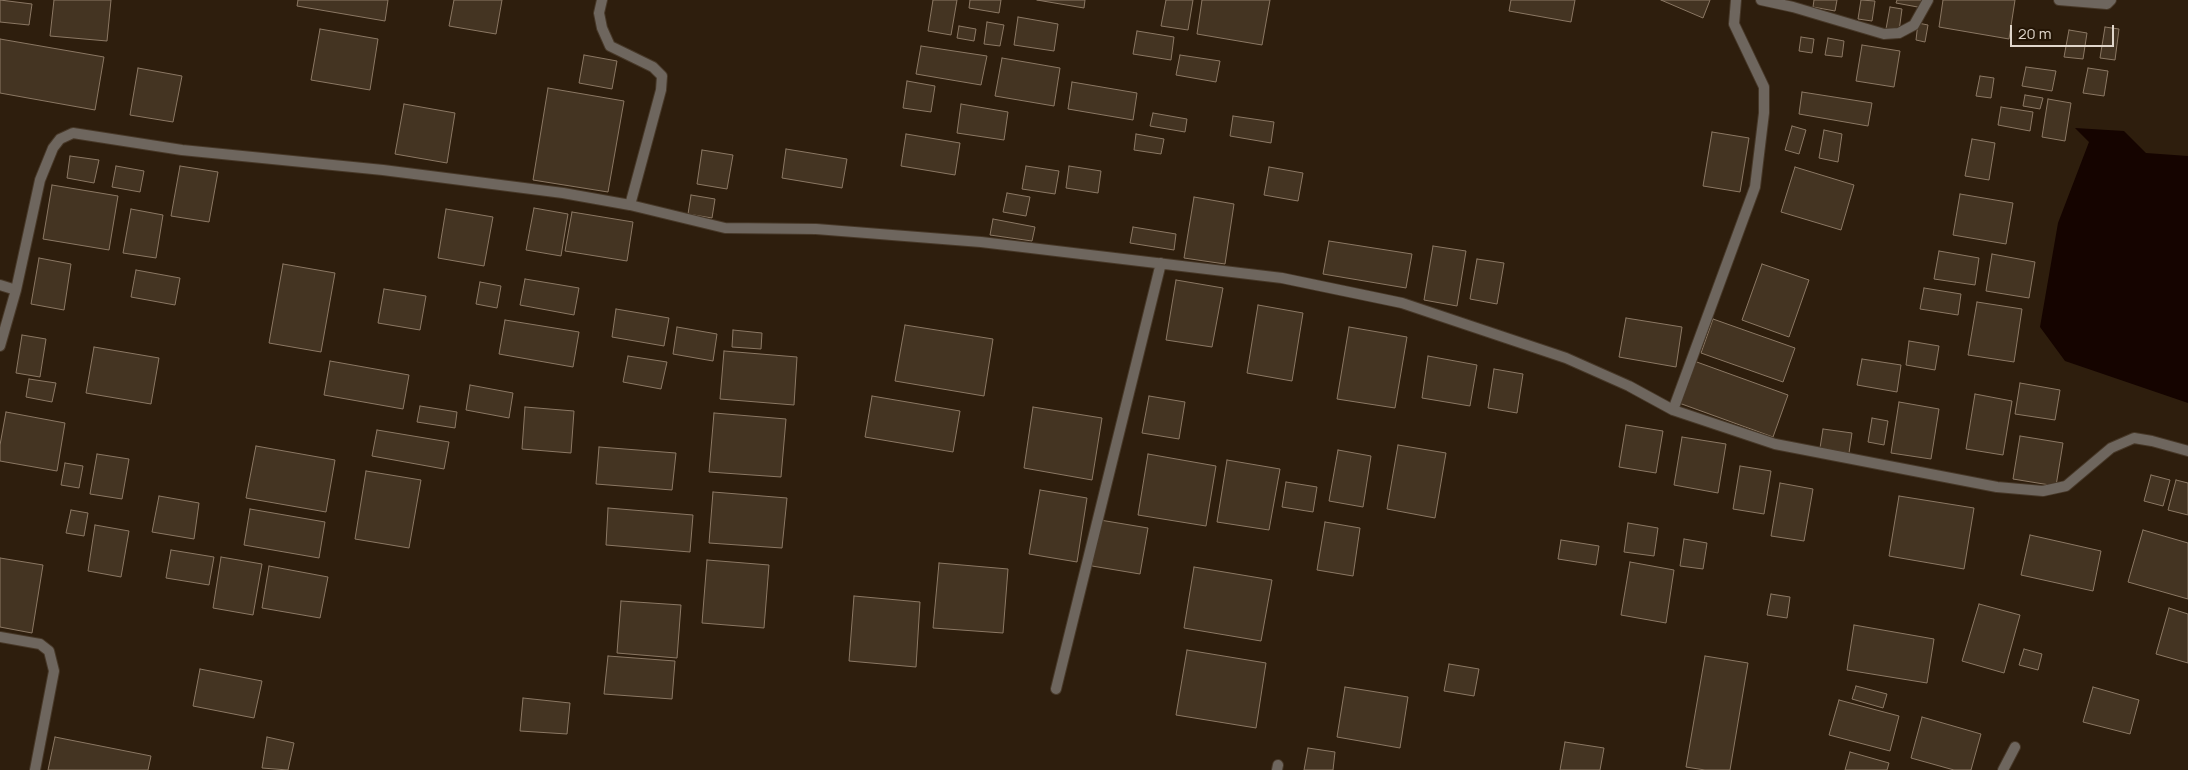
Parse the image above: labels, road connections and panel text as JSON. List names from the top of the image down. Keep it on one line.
{"scale_bar":"20 m"}
